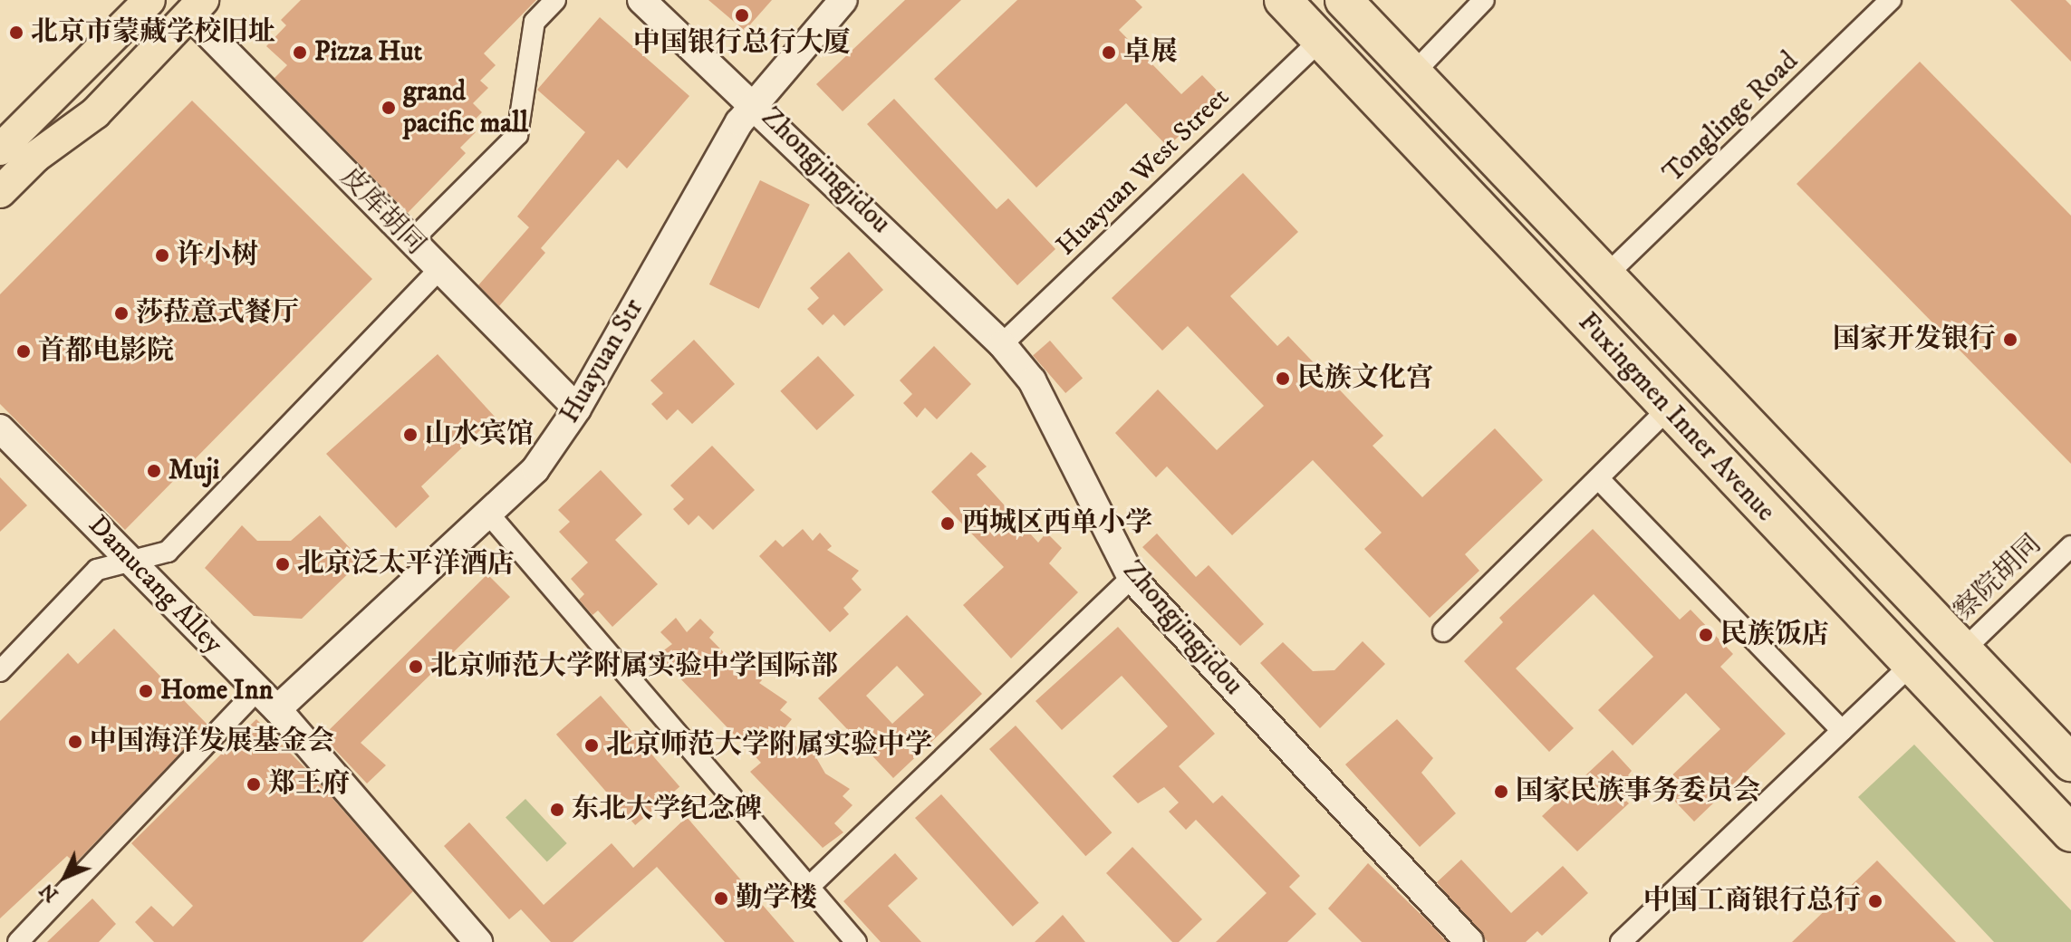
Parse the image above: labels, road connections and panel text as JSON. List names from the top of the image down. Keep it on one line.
{"streets":{"highway":["Fuxingmen Inner Avenue"],"street":["Tonglinge Road","Zhongjingjidou","Huayuan West Street","皮库胡同","Huayuan Str","察院胡同","Damucang Alley"]},"crossings":[["Tonglinge Road","Fuxingmen Inner Avenue"],["Zhongjingjidou","Huayuan West Street"],["Zhongjingjidou","Huayuan Str"],["Huayuan West Street","Fuxingmen Inner Avenue"],["皮库胡同","Huayuan Str"],["Huayuan Str","Damucang Alley"],["Fuxingmen Inner Avenue","察院胡同"]],"places":["中国银行总行大厦","北京市蒙藏学校旧址","Pizza Hut","卓展","grand pacific mall","许小树","莎菈意式餐厅","国家开发银行","首都电影院","民族文化宫","山水宾馆","Muji","西城区西单小学","北京泛太平洋酒店","民族饭店","北京师范大学附属实验中学国际部","Home Inn","中国海洋发展基金会","北京师范大学附属实验中学","郑王府","国家民族事务委员会","东北大学纪念碑","勤学楼","中国工商银行总行"],"north":"bottom left"}
